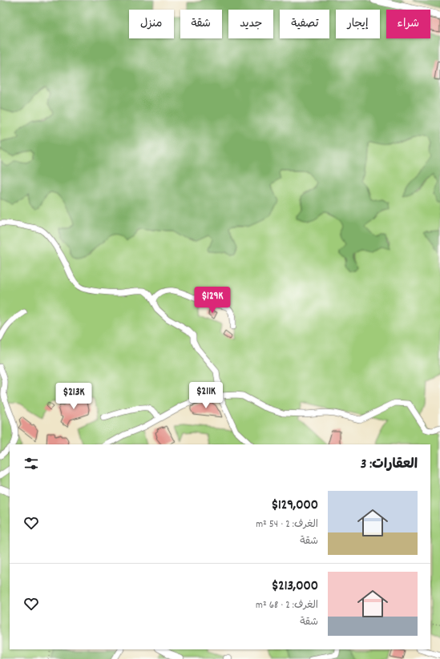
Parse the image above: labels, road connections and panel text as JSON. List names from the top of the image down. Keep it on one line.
{"page":{"chip":["شراء","إيجار","تصفية","جديد","شقة","منزل"],"price":["$129K","$211K","$213K"],"heading":"العقارات: 3","list":[{"name":"$129,000","note":"الغرف: 2 · 54 m² · شقة"},{"name":"$213,000","note":"الغرف: 2 · 68 m² · شقة"}]}}
